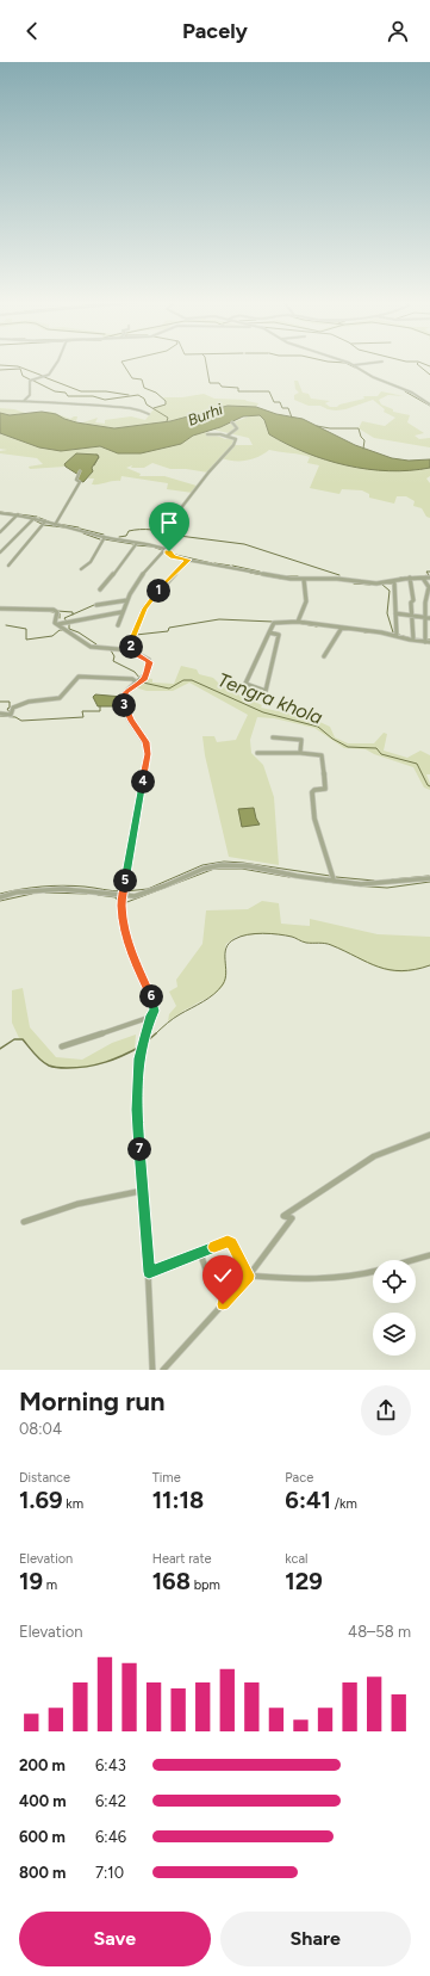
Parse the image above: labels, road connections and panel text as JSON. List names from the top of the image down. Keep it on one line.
{"water":["Burhi","Tengra khola"],"page":{"header":"Pacely","pins":["1","2","3","4","5","6","7"],"heading":["Morning run","08:04"],"stats":[["Distance","1.69 km"],["Time","11:18"],["Pace","6:41 /km"],["Elevation","19 m"],["Heart rate","168 bpm"],["kcal","129"]],"chart":["Elevation","48–58 m"],"list":[{"name":"200 m","note":"6:43"},{"name":"400 m","note":"6:42"},{"name":"600 m","note":"6:46"},{"name":"800 m","note":"7:10"}],"buttons":["Save","Share"]}}
